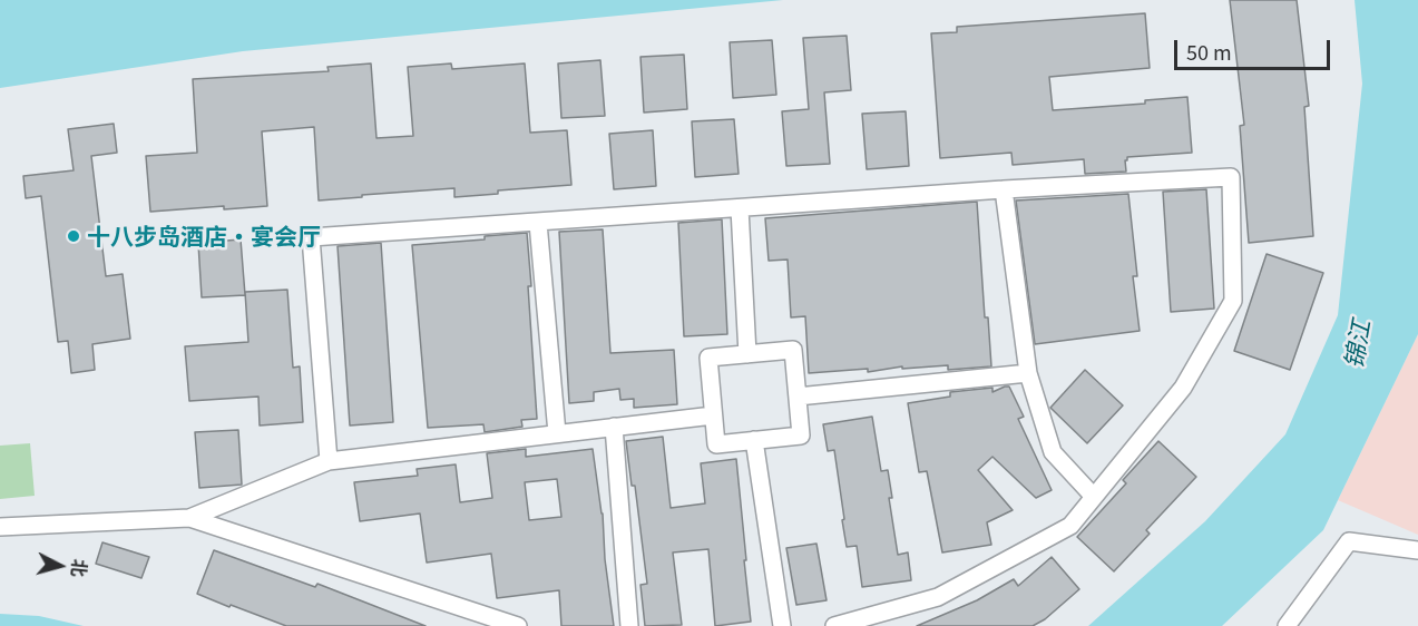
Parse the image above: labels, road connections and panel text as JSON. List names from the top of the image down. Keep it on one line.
{"water":["锦江"],"places":["十八步岛酒店·宴会厅"],"scale_bar":"50 m","north":"right"}
